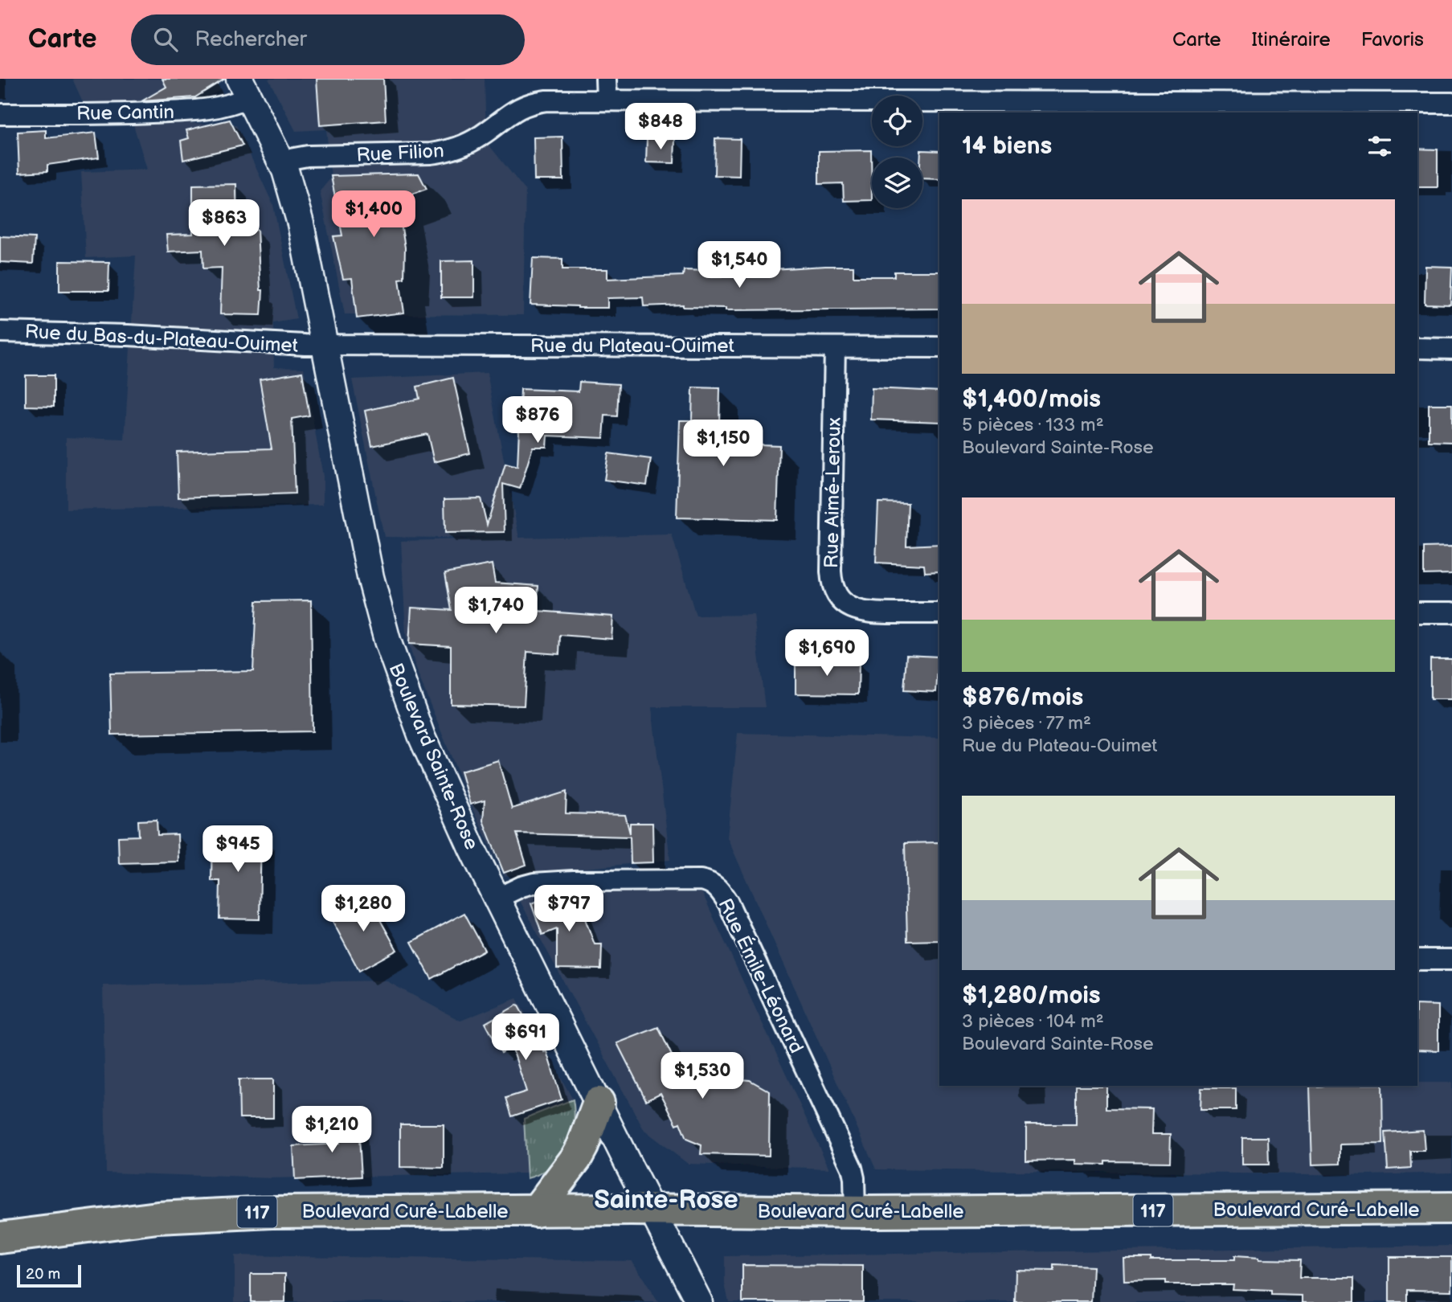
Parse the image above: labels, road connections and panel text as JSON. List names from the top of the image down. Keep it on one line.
{"streets":{"main road":["Boulevard Curé-Labelle","117"],"street":["Rue Cantin","Rue Filion","Rue du Bas-du-Plateau-Ouimet","Rue du Plateau-Ouimet","Rue Aimé-Leroux","Boulevard Sainte-Rose","Rue Émile-Léonard"]},"crossings":[["Rue Cantin","Boulevard Sainte-Rose"],["Rue Filion","Boulevard Sainte-Rose"],["Rue du Bas-du-Plateau-Ouimet","Rue du Plateau-Ouimet"],["Rue du Bas-du-Plateau-Ouimet","Boulevard Sainte-Rose"],["Rue du Plateau-Ouimet","Rue Aimé-Leroux"],["Rue du Plateau-Ouimet","Boulevard Sainte-Rose"],["Boulevard Sainte-Rose","Rue Émile-Léonard"],["Boulevard Sainte-Rose","Boulevard Curé-Labelle"],["Rue Émile-Léonard","Boulevard Curé-Labelle"]],"districts":["Sainte-Rose"],"scale_bar":"20 m","page":{"header":"Carte","search":"Rechercher","nav":["Carte","Itinéraire","Favoris"],"price":["$848","$1,400","$863","$1,540","$876","$1,150","$1,740","$1,690","$945","$1,280","$797","$691","$1,530","$1,210"],"heading":"14 biens","list":[{"name":"$1,400/mois","note":"5 pièces · 133 m² · Boulevard Sainte-Rose"},{"name":"$876/mois","note":"3 pièces · 77 m² · Rue du Plateau-Ouimet"},{"name":"$1,280/mois","note":"3 pièces · 104 m² · Boulevard Sainte-Rose"}],"scale":"20 m"}}
